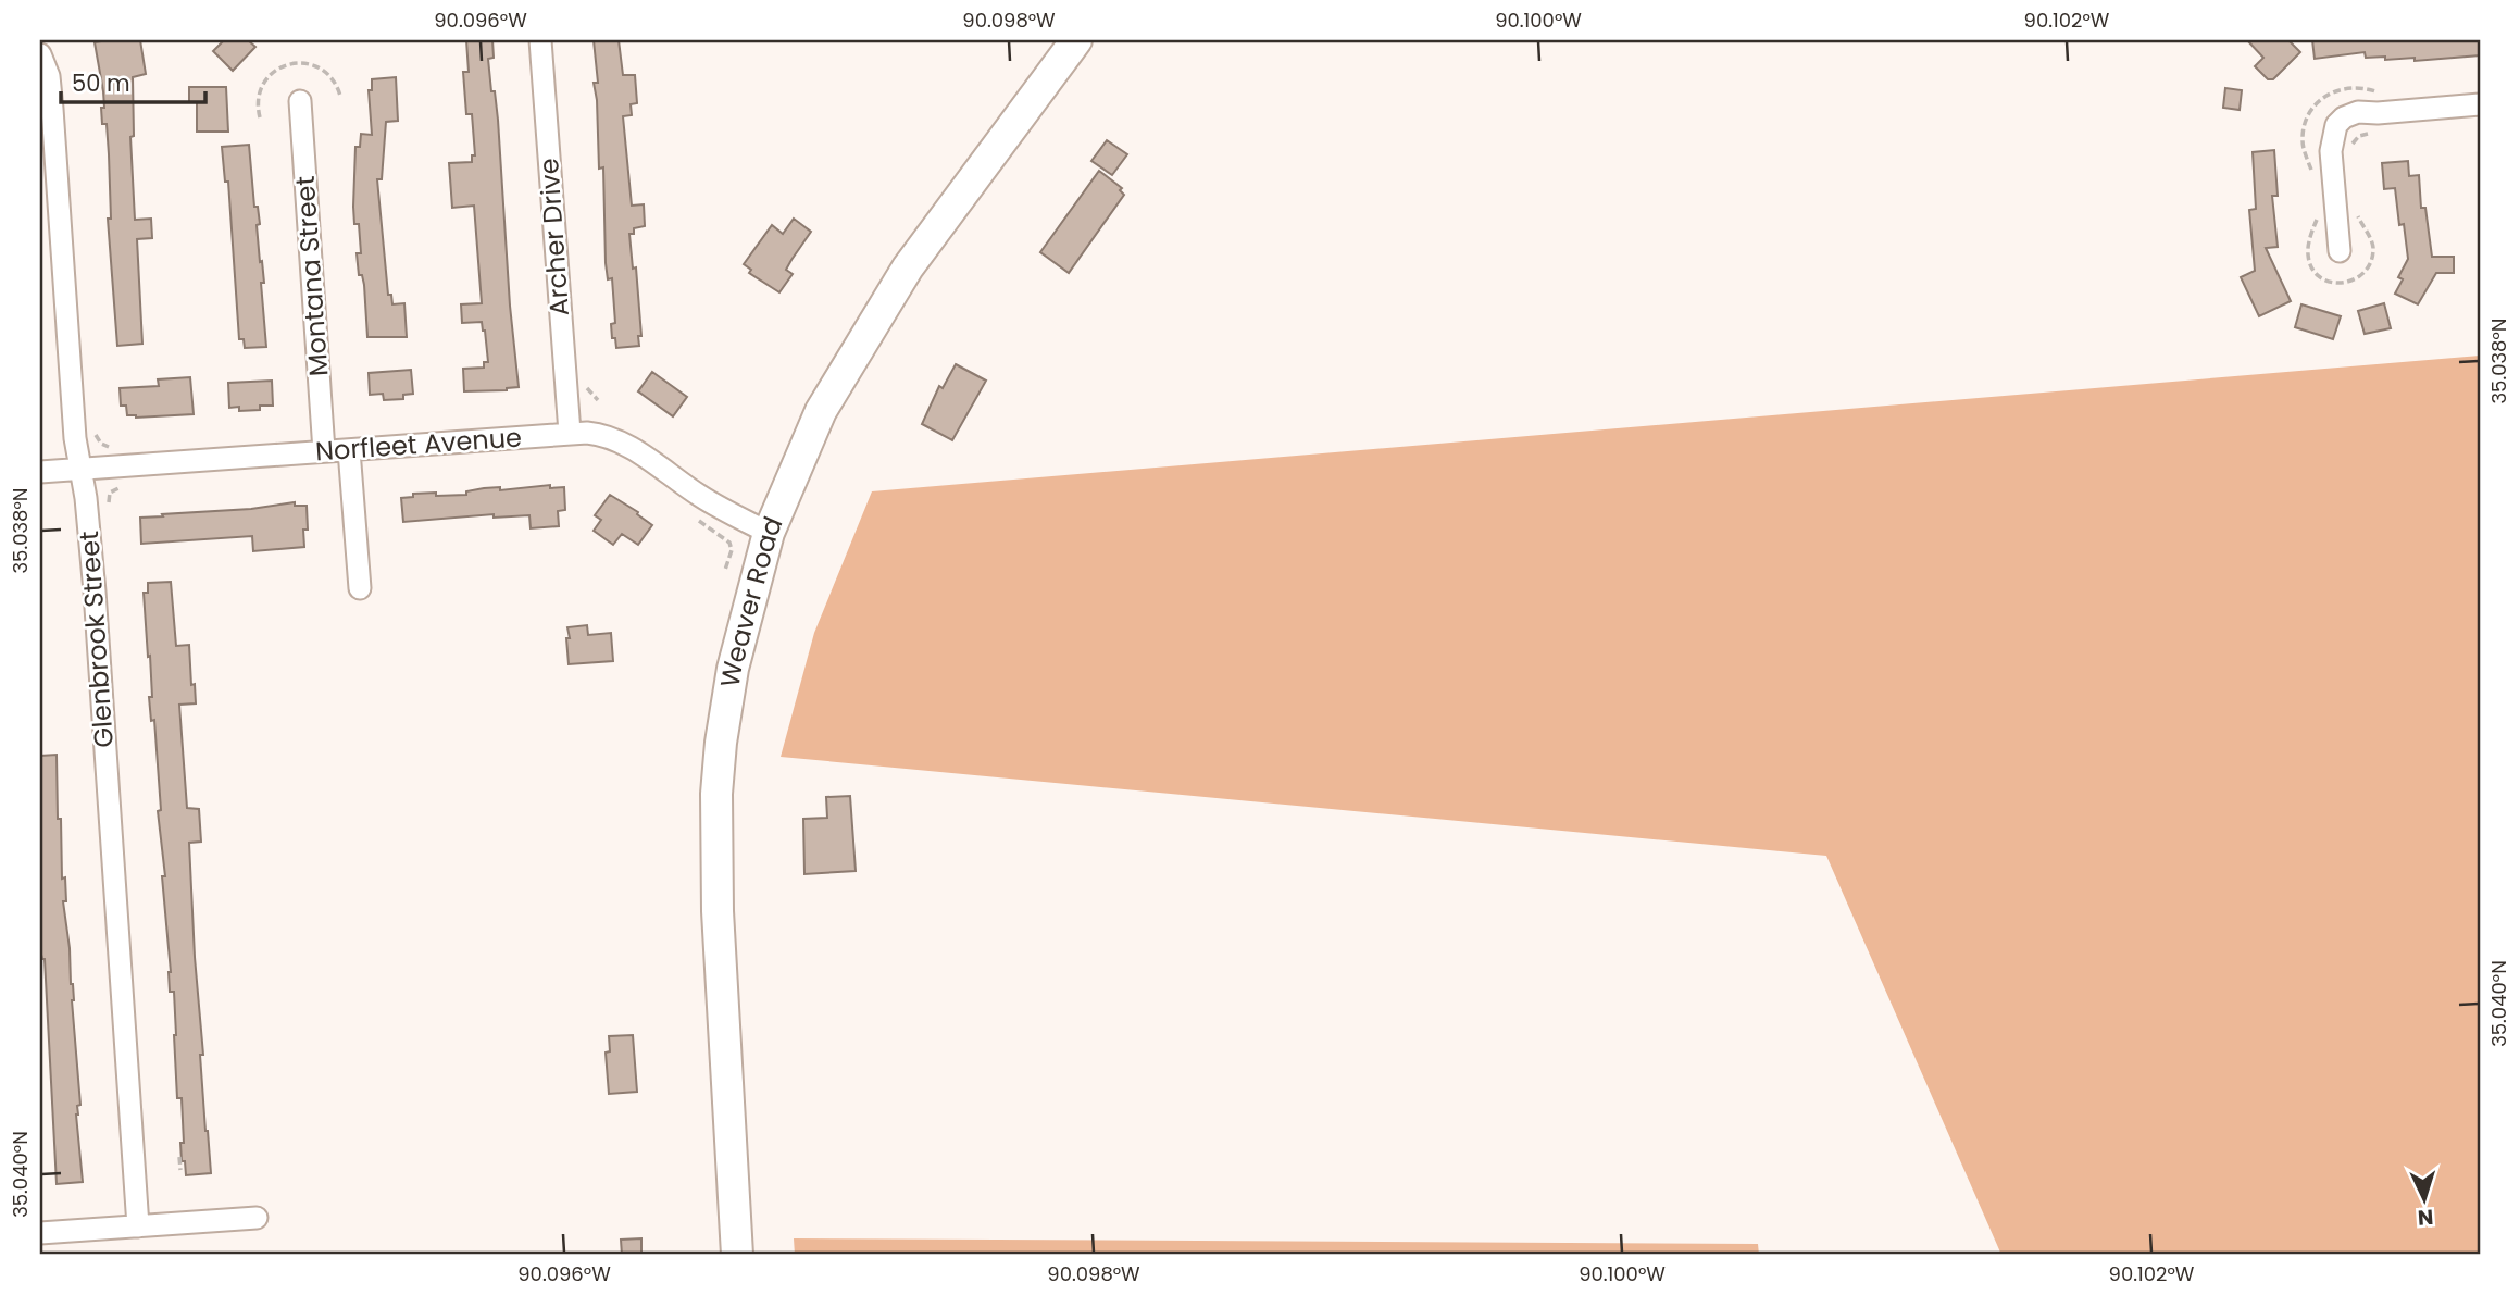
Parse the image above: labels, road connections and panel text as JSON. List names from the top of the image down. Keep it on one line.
{"streets":{"main road":["Weaver Road"],"street":["Archer Drive","Montana Street","Norfleet Avenue","Glenbrook Street"]},"crossings":[["Archer Drive","Norfleet Avenue"],["Montana Street","Norfleet Avenue"],["Norfleet Avenue","Weaver Road"],["Norfleet Avenue","Glenbrook Street"]],"scale_bar":"50 m","north":"bottom","coordinates":["90.096°W","90.098°W","90.100°W","90.102°W","35.038°N","35.040°N"]}
